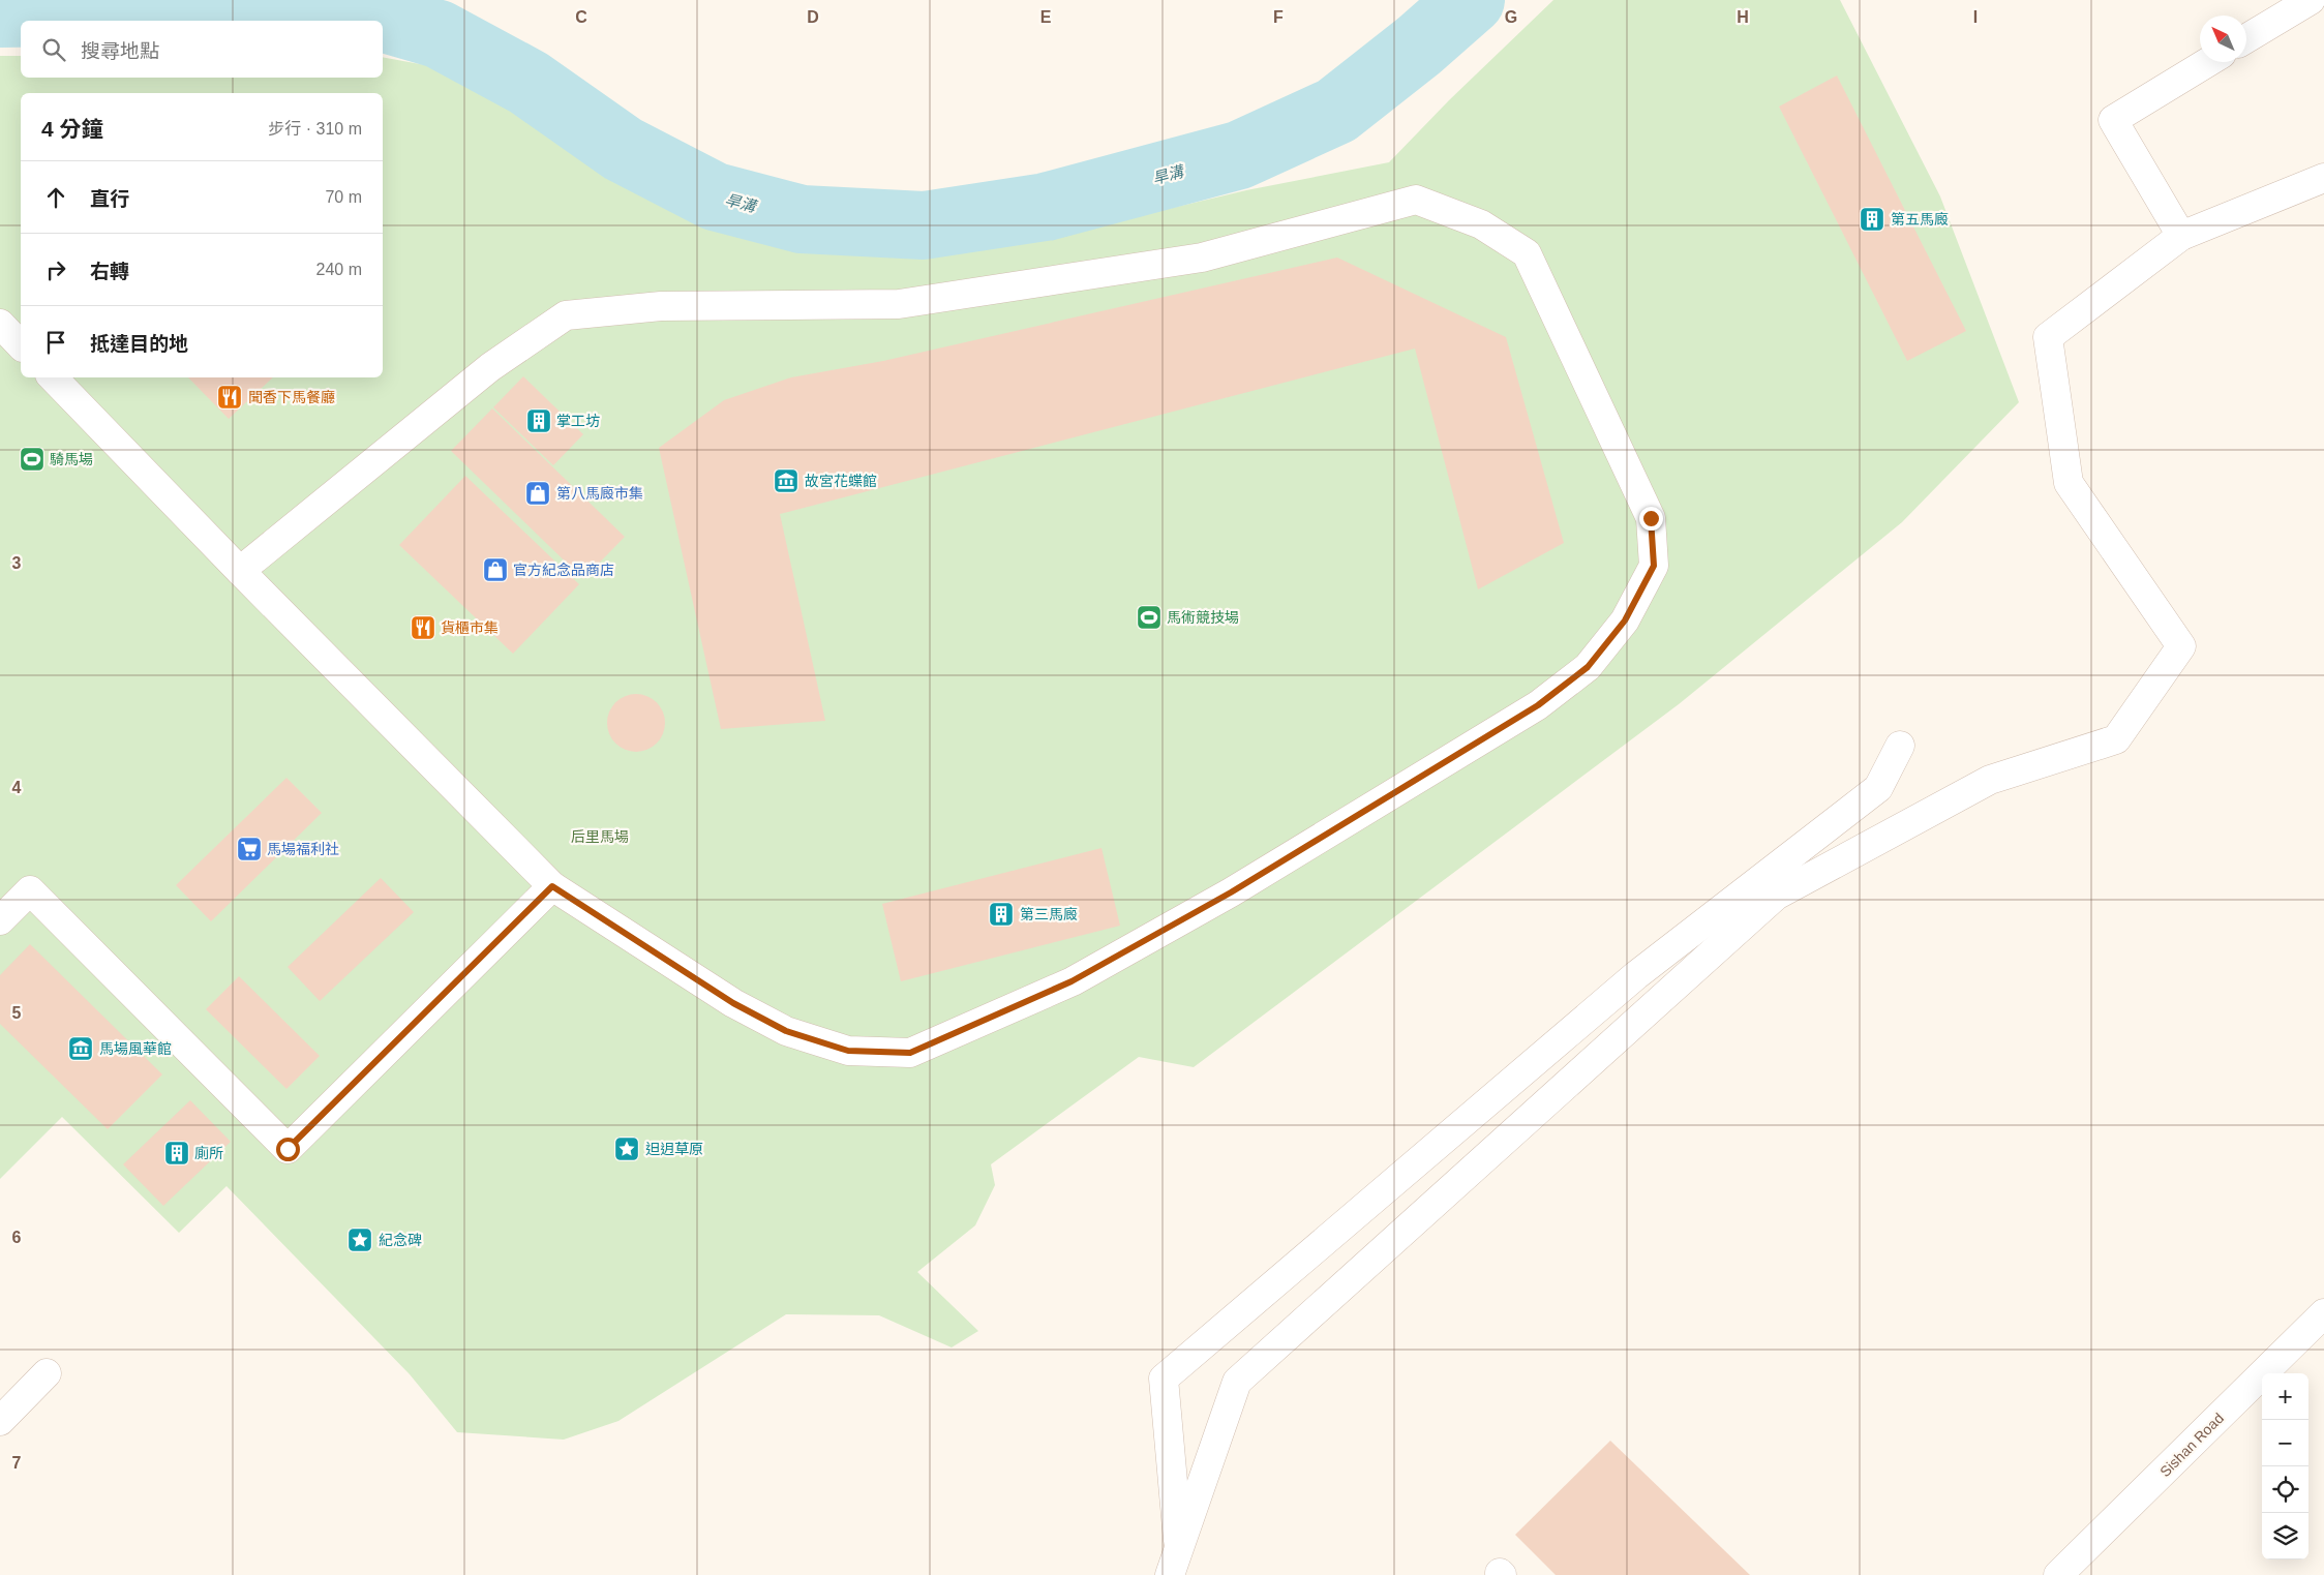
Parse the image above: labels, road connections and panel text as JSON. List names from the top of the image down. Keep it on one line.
{"streets":{"street":["Sishan Road"]},"water":["旱溝"],"parks":["后里馬場"],"places":{"building":["第五馬廄","掌工坊","第三馬廄","廁所"],"restaurant":["聞香下馬餐廳","貨櫃市集"],"sports":["騎馬場","馬術競技場"],"museum":["故宮花蝶館","馬場風華館"],"shop":["第八馬廄市集","官方紀念品商店"],"supermarket":["馬場福利社"],"place":["𨑨迌草原","紀念碑"]},"north":"top left","page":{"search":"搜尋地點","heading":["4 分鐘","步行 · 310 m"],"list":[["直行","70 m"],["右轉","240 m"],"抵達目的地"],"map_buttons":["+","−"]},"grid":{"columns":["C","D","E","F","G","H","I"],"rows":["3","4","5","6","7"]}}
